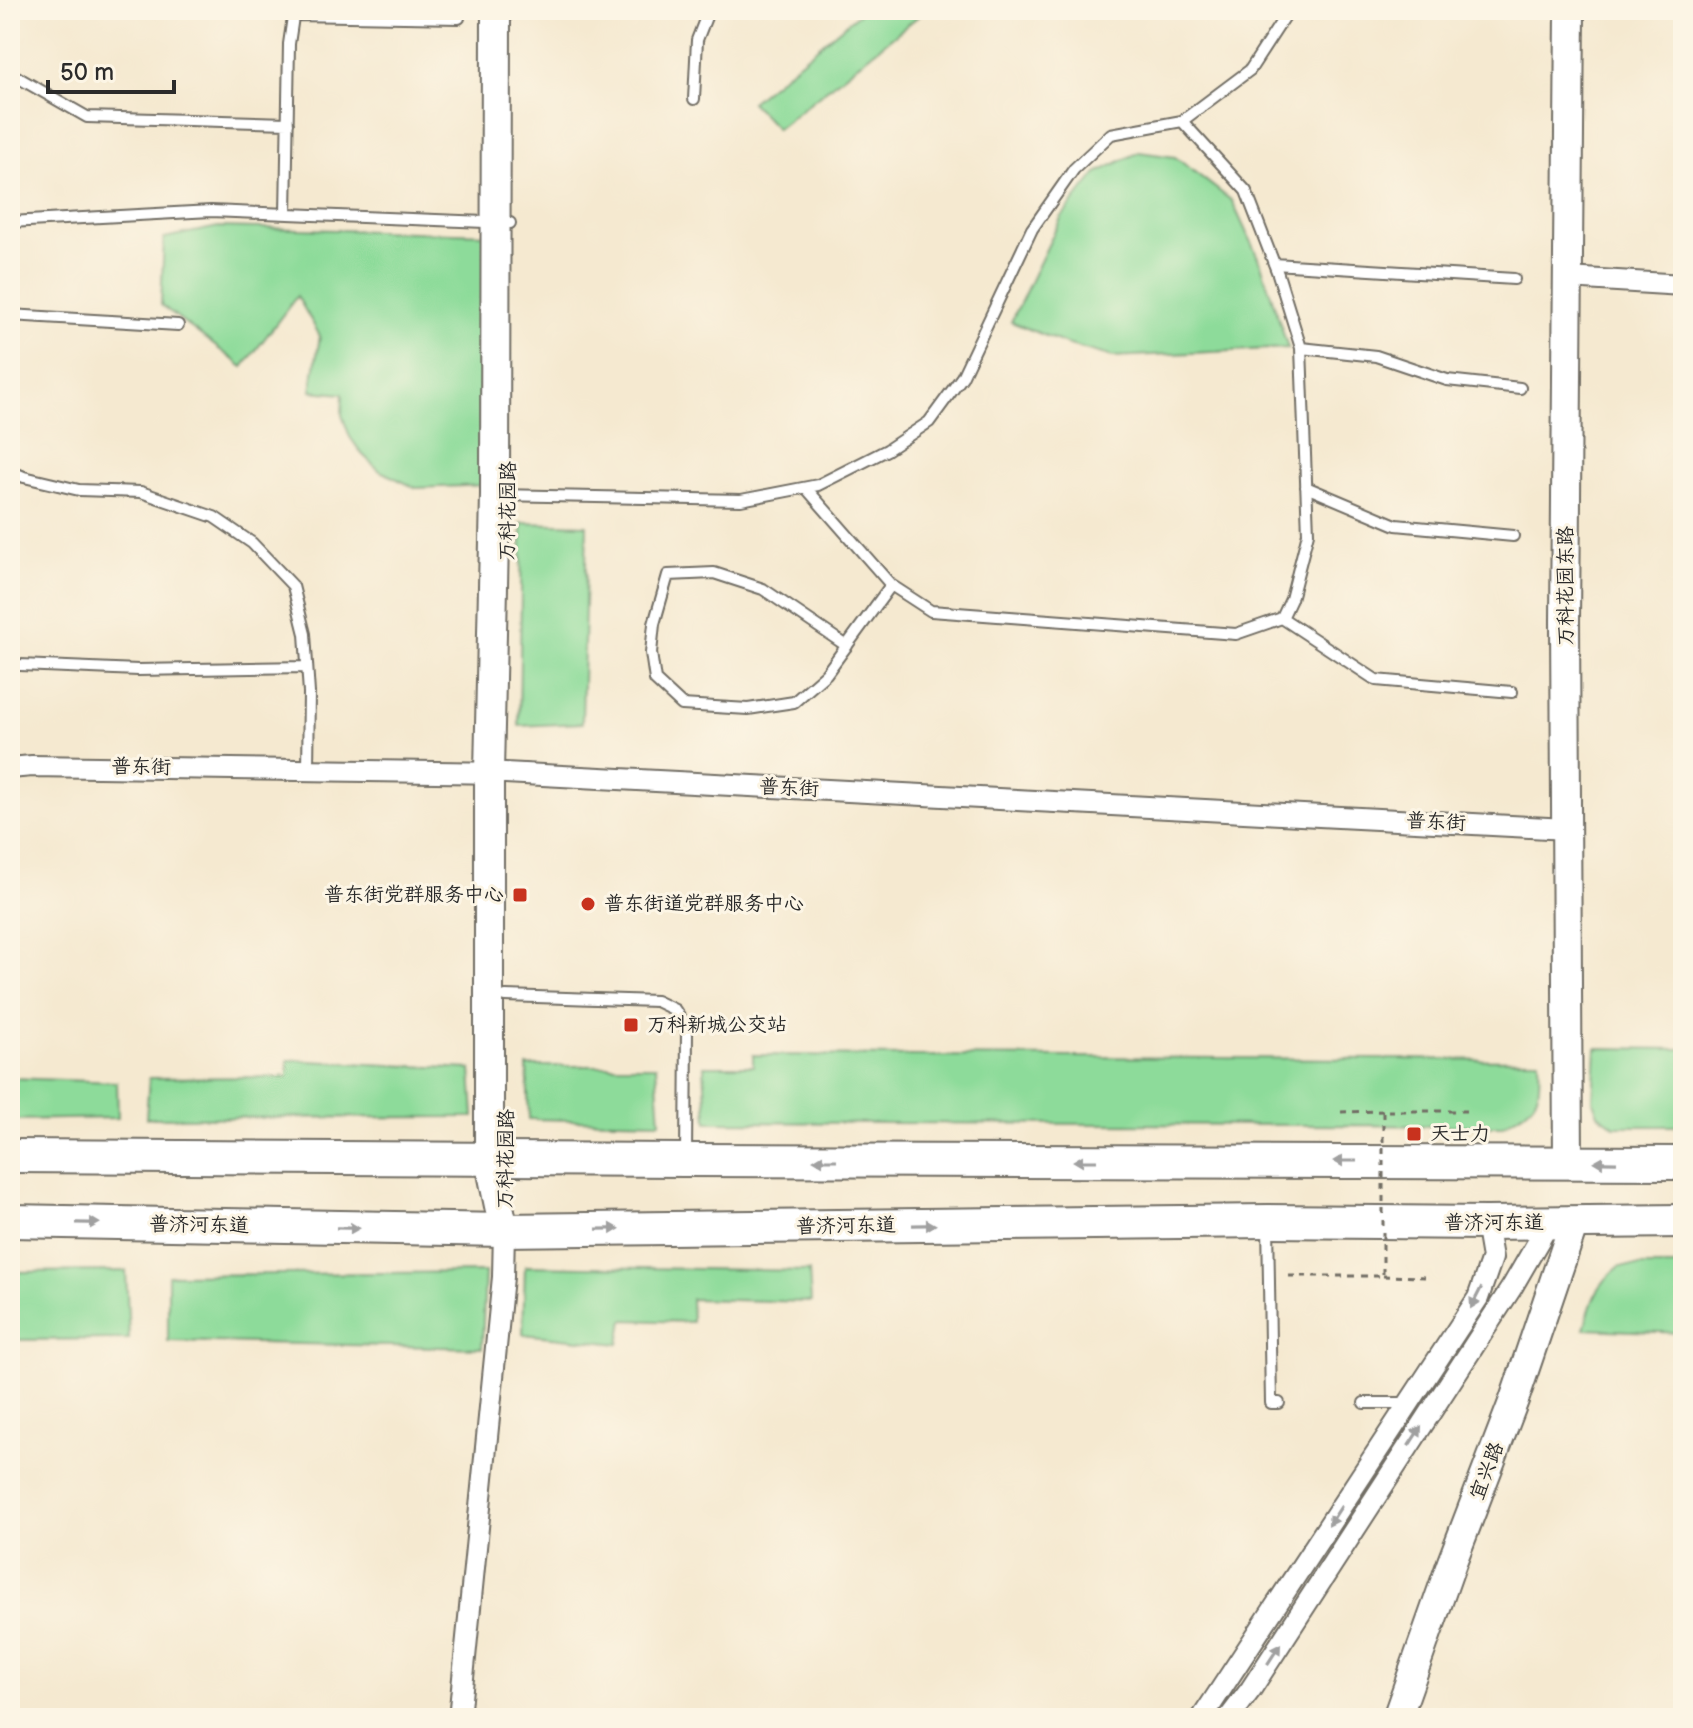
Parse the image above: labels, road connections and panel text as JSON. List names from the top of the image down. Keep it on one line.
{"streets":{"main road":["普济河东道"],"street":["万科花园路","万科花园东路","普东街","宜兴路"]},"crossings":[["万科花园路","普东街"],["万科花园路","普济河东道"],["万科花园东路","普东街"],["普济河东道","宜兴路"]],"places":{"transit":["普东街党群服务中心","万科新城公交站","天士力"],"other":["普东街道党群服务中心"]},"scale_bar":"50 m"}
